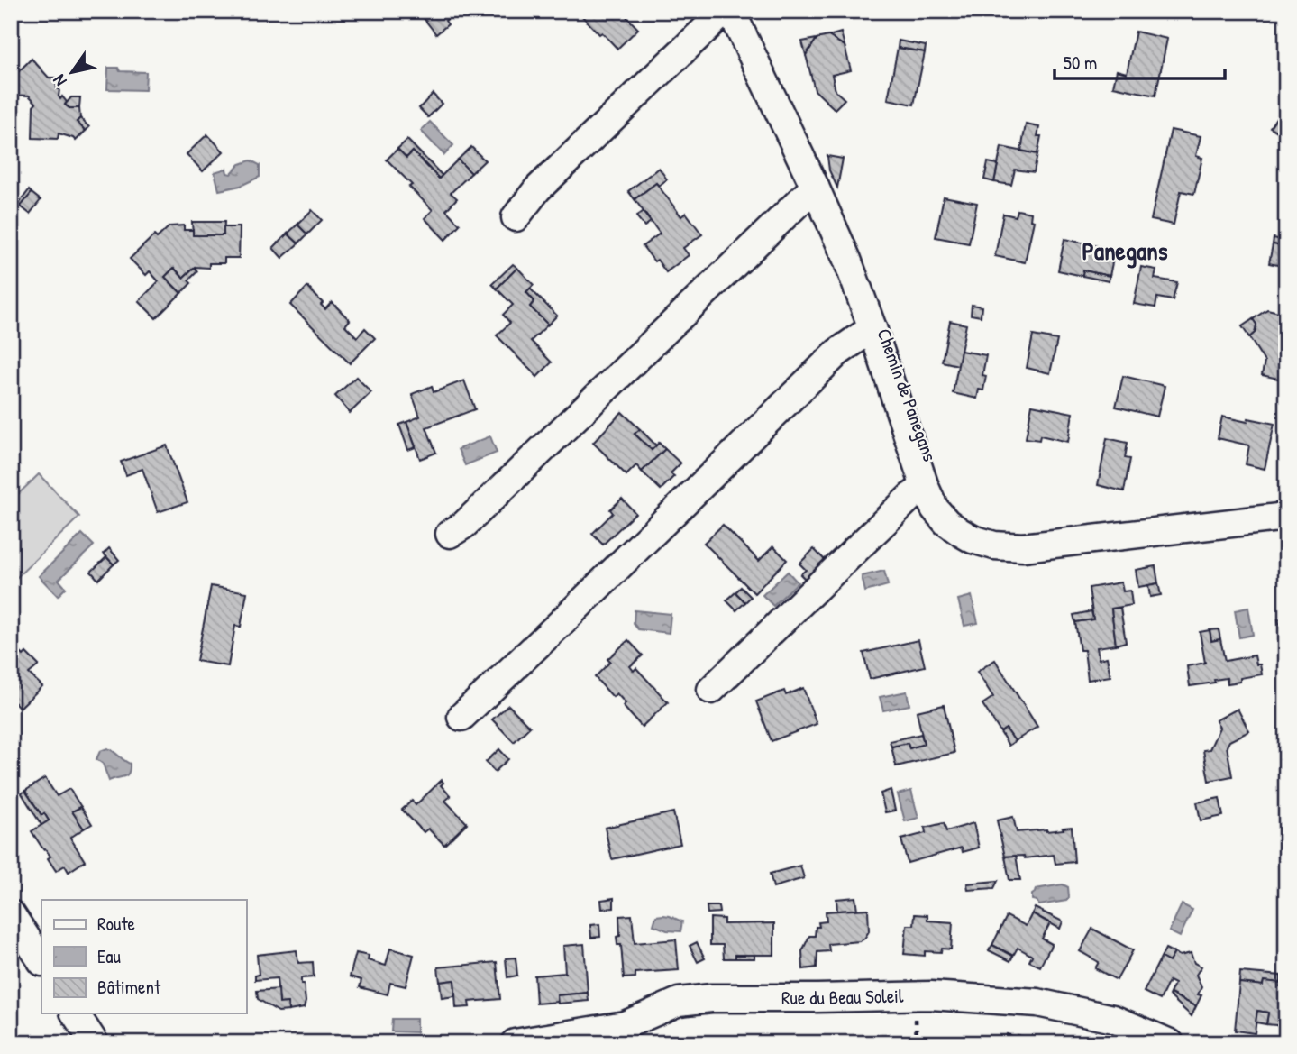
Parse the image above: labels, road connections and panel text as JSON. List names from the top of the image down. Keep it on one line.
{"streets":{"street":["Chemin de Panegans","Rue du Beau Soleil"]},"districts":["Panegans"],"legend":["Route","Eau","Bâtiment"],"scale_bar":"50 m","north":"bottom left"}
